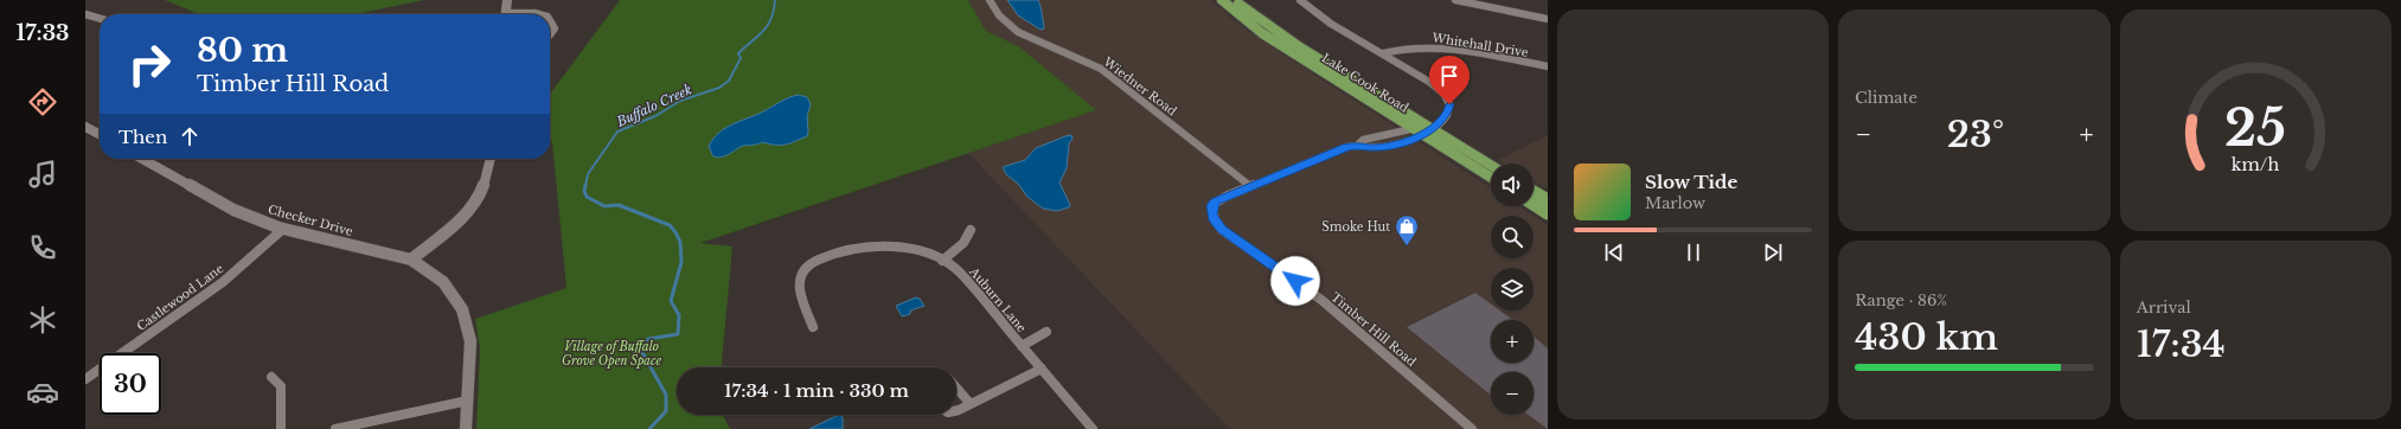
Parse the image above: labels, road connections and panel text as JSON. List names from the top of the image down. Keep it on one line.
{"streets":{"main road":["Lake Cook Road"],"street":["Whitehall Drive","Wiedner Road","Checker Drive","Castlewood Lane","Auburn Lane","Timber Hill Road"]},"crossings":[["Lake Cook Road","Timber Hill Road"],["Wiedner Road","Timber Hill Road"],["Checker Drive","Castlewood Lane"]],"water":["Buffalo Creek"],"parks":["Village of Buffalo Grove Open Space"],"places":{"shop":["Smoke Hut"]},"page":{"tabs":"17:33","tile":["Climate",["Range · 86%","430 km"],["Arrival","17:34"]],"turn":["80 m","Timber Hill Road"],"then":"Then","heat":["−","23°","+"],"map_buttons":["+","−"],"song":["Slow Tide","Marlow"],"limit":"30","trip":"17:34 · 1 min · 330 m","gauge":["25","km/h"]}}
